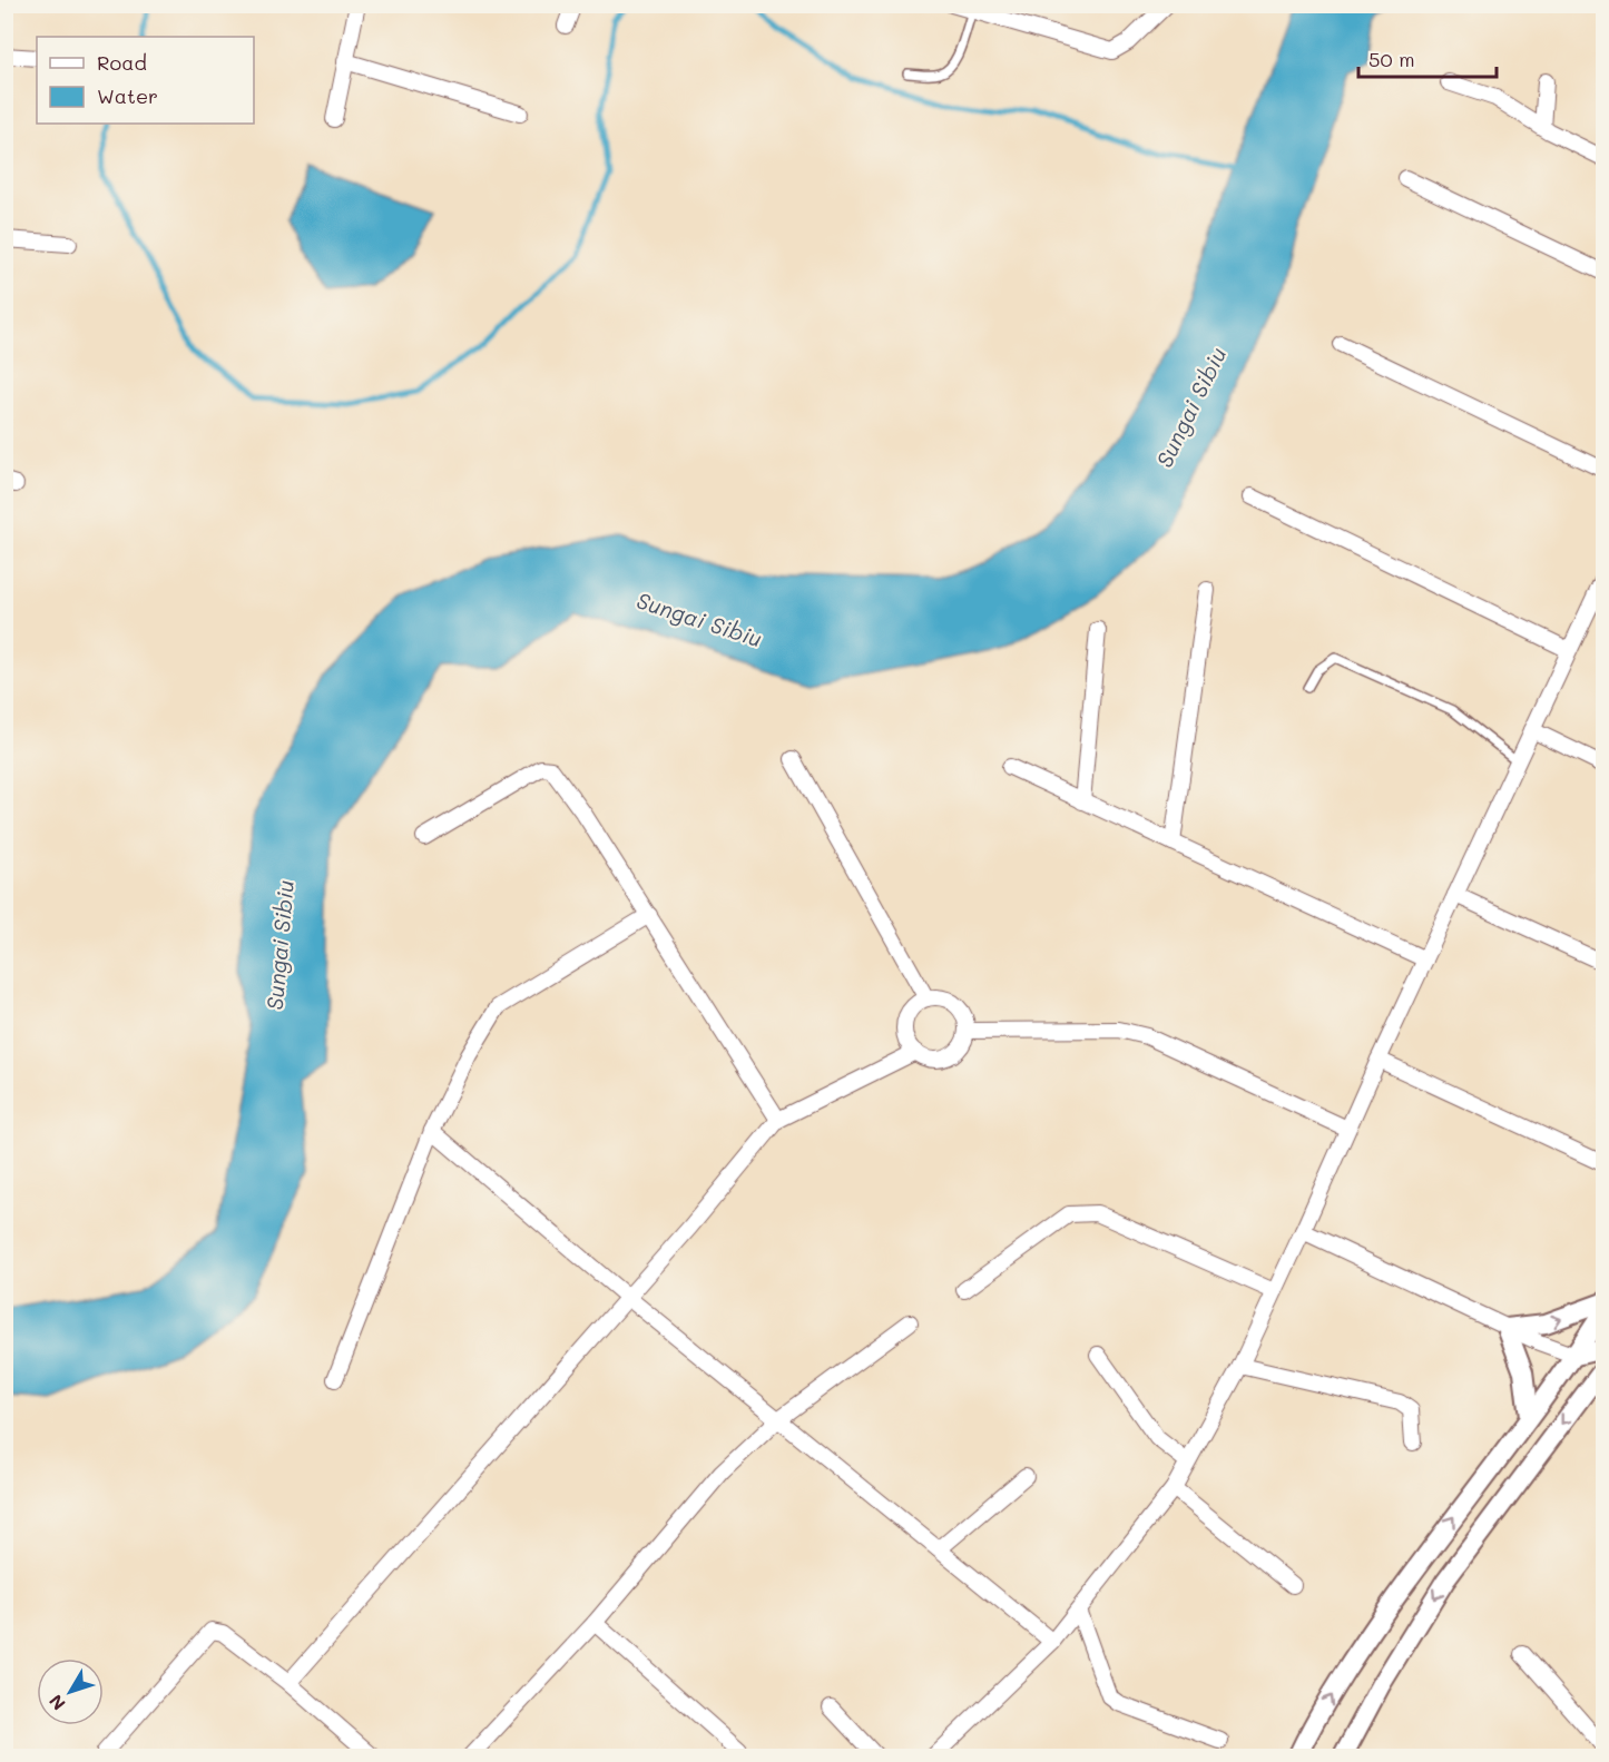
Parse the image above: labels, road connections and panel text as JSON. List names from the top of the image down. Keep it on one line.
{"water":["Sungai Sibiu"],"legend":["Road","Water"],"scale_bar":"50 m","north":"bottom left"}
